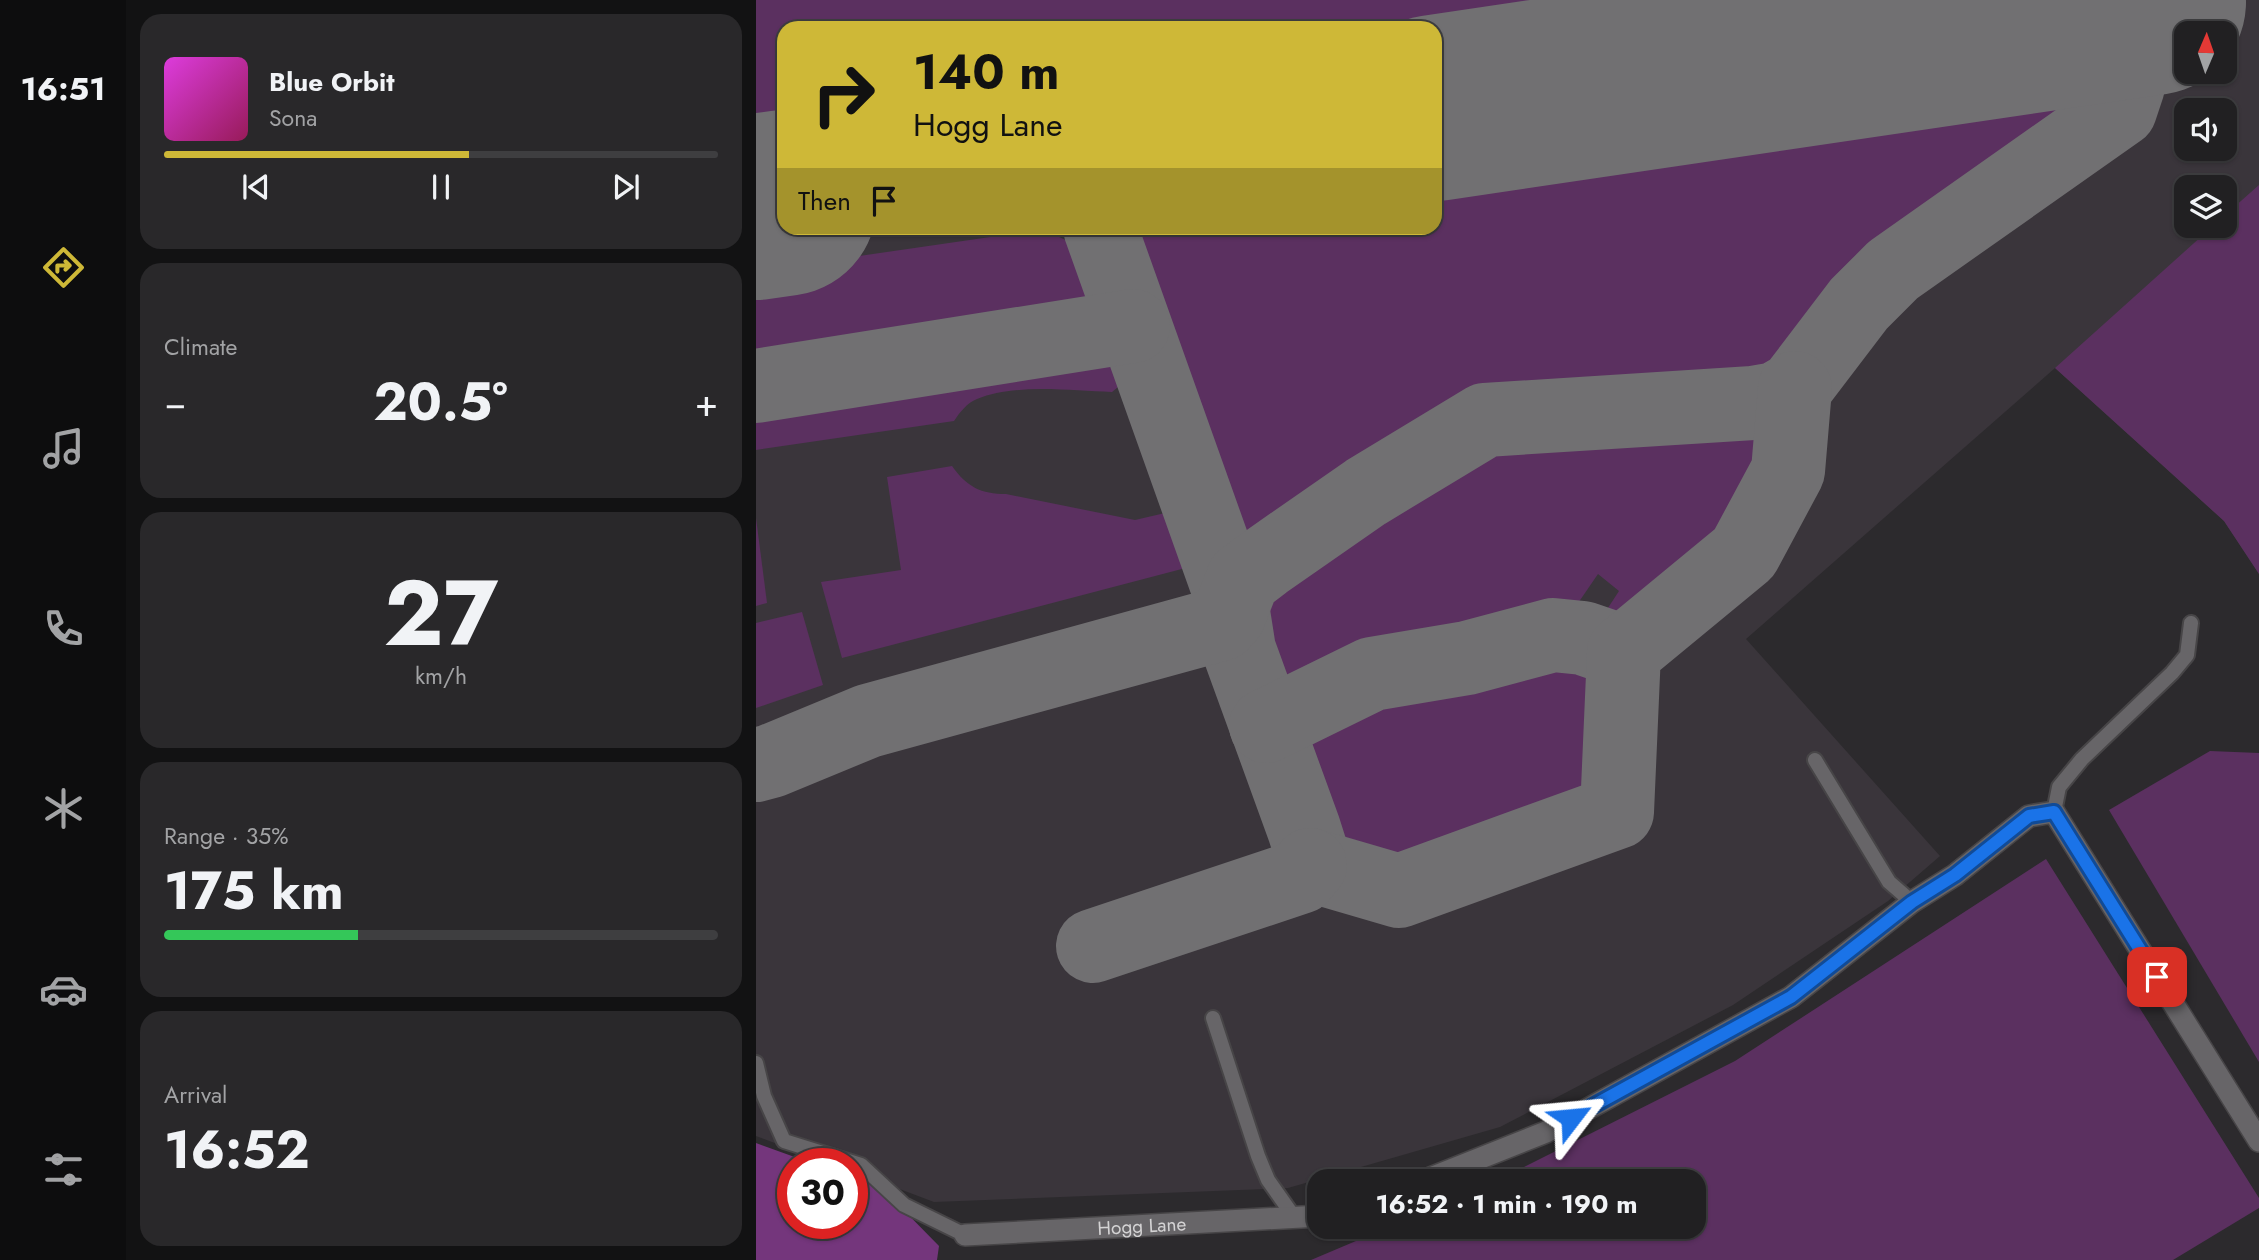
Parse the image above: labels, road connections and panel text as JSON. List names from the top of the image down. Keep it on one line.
{"streets":{"street":["Hogg Lane"]},"north":"top","page":{"tabs":"16:51","turn":["140 m","Hogg Lane"],"song":["Blue Orbit","Sona"],"then":"Then","tile":["Climate",["27","km/h"],["Range · 35%","175 km"],["Arrival","16:52"]],"heat":["−","20.5°","+"],"limit":"30","trip":"16:52 · 1 min · 190 m"}}
